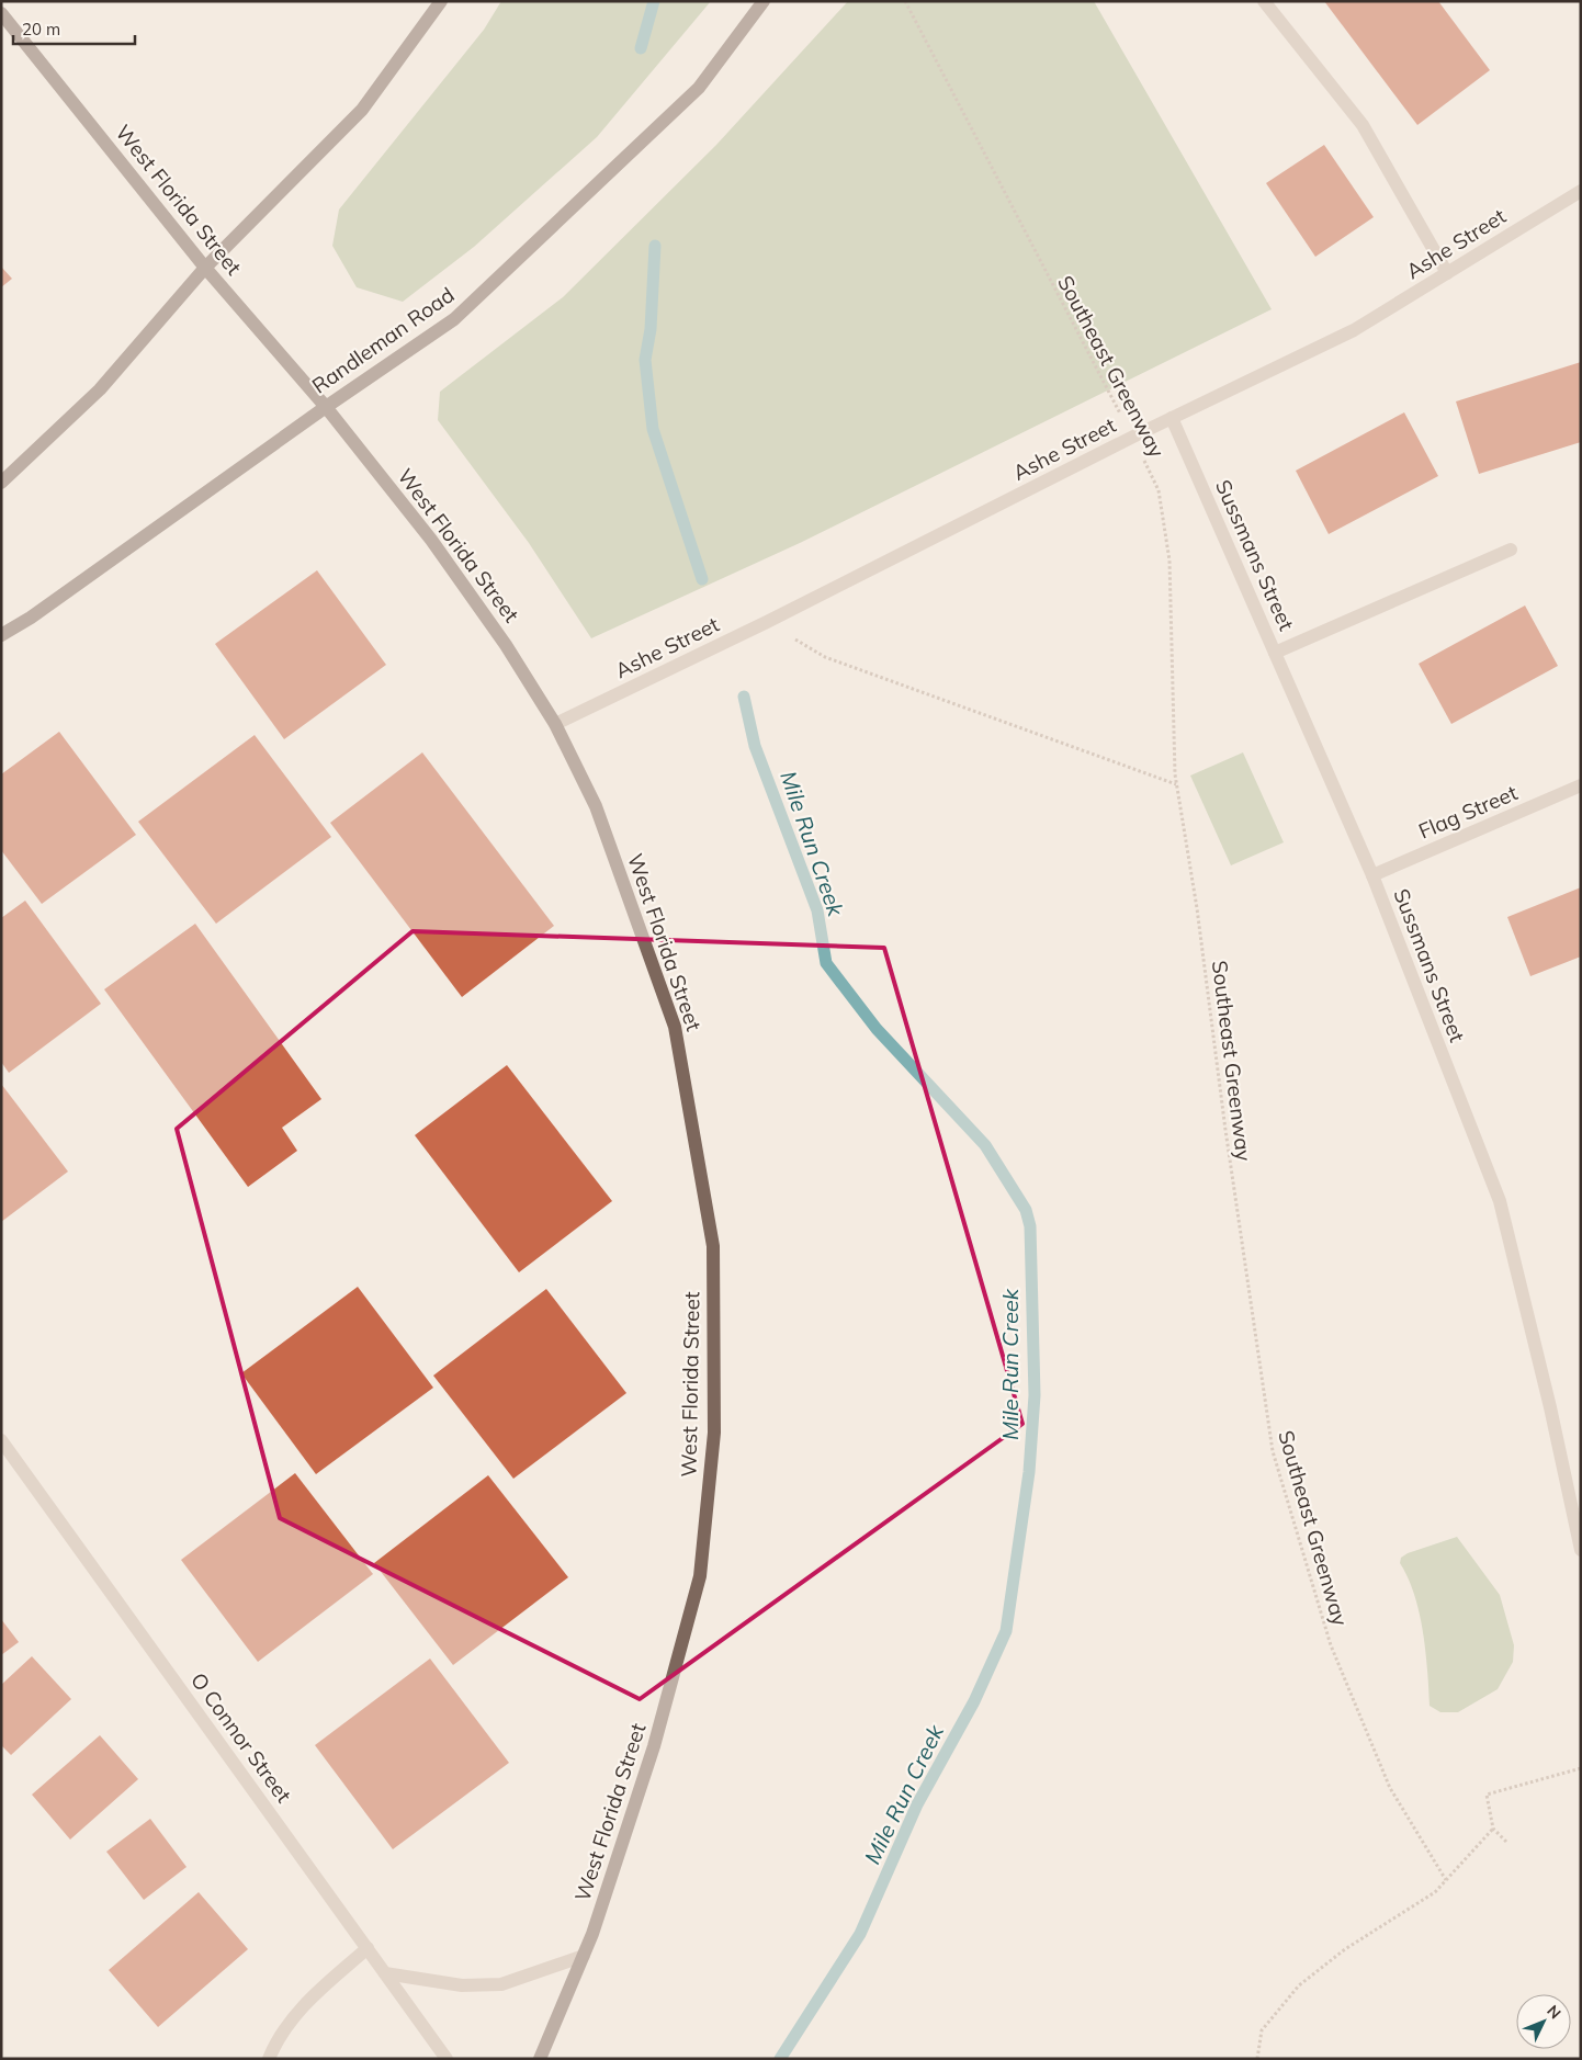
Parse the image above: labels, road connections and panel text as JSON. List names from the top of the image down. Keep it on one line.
{"streets":{"main road":["West Florida Street","Randleman Road"],"street":["Ashe Street","Sussmans Street","Flag Street","O Connor Street"],"path":["Southeast Greenway"]},"crossings":[["West Florida Street","Ashe Street"],["West Florida Street","Randleman Road"],["Ashe Street","Southeast Greenway"],["Ashe Street","Sussmans Street"],["Sussmans Street","Flag Street"]],"water":["Mile Run Creek"],"scale_bar":"20 m","north":"top right"}
